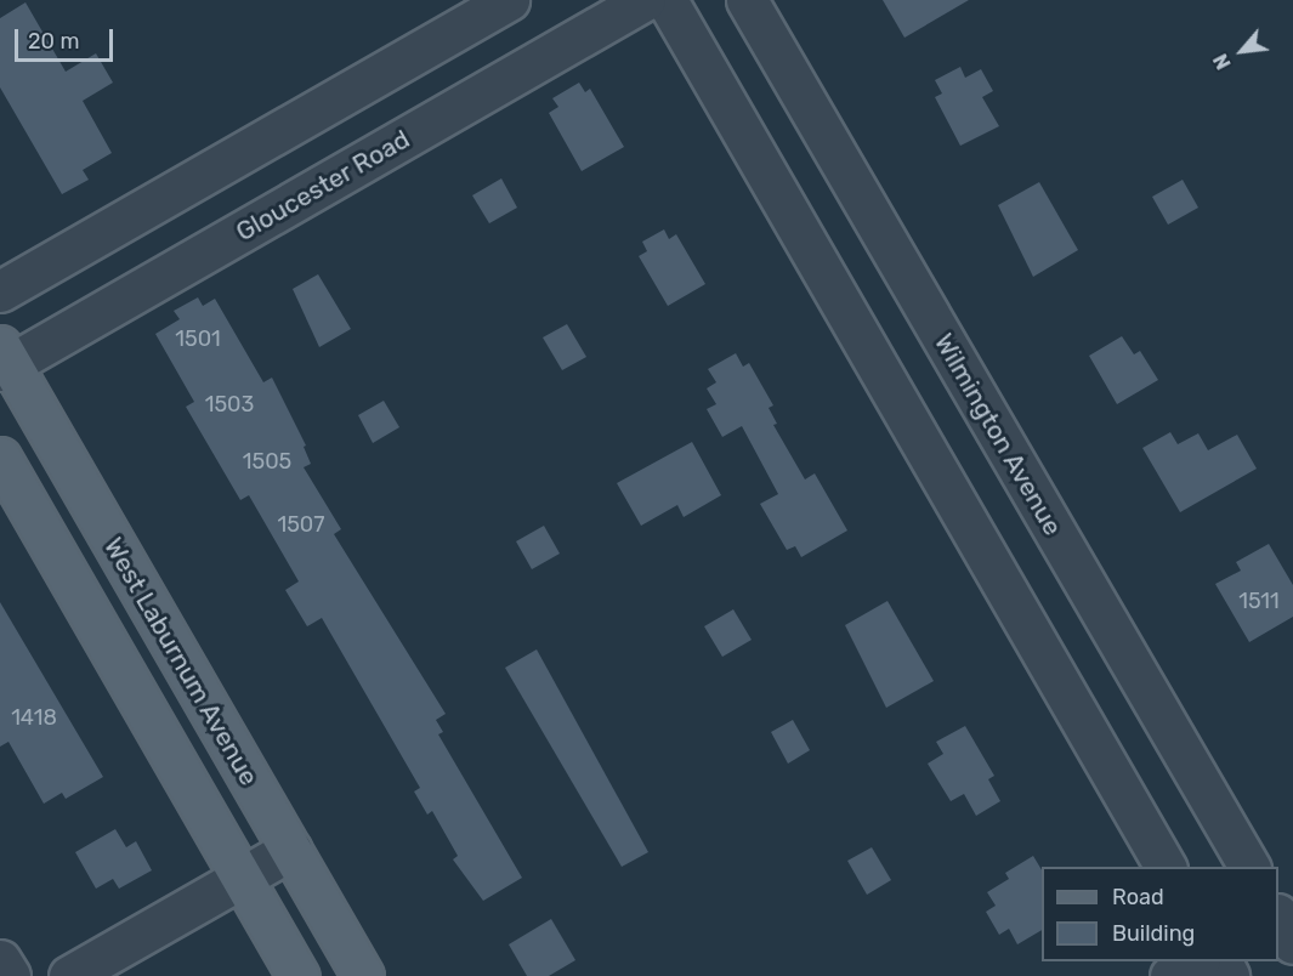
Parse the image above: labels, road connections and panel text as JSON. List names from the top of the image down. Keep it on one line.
{"streets":{"main road":["West Laburnum Avenue"],"street":["Gloucester Road","Wilmington Avenue"]},"crossings":[["Gloucester Road","West Laburnum Avenue"]],"house_numbers":["1501","1503","1505","1507","1511","1418"],"legend":["Road","Building"],"scale_bar":"20 m","north":"bottom left"}
